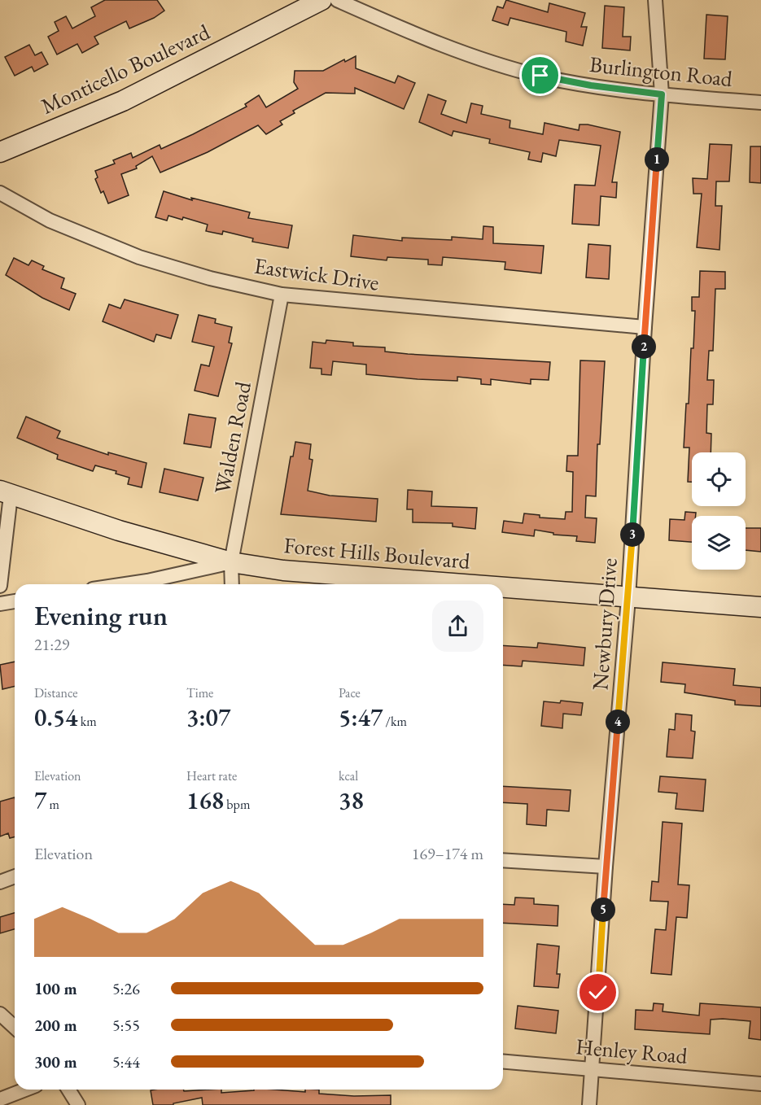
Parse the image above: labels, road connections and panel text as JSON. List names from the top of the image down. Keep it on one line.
{"streets":{"street":["Monticello Boulevard","Burlington Road","Eastwick Drive","Walden Road","Forest Hills Boulevard","Newbury Drive","Henley Road"]},"crossings":[["Burlington Road","Newbury Drive"],["Eastwick Drive","Walden Road"],["Eastwick Drive","Newbury Drive"],["Walden Road","Forest Hills Boulevard"],["Forest Hills Boulevard","Newbury Drive"],["Newbury Drive","Henley Road"]],"page":{"pins":["1","2","3","4","5"],"heading":["Evening run","21:29"],"stats":[["Distance","0.54 km"],["Time","3:07"],["Pace","5:47 /km"],["Elevation","7 m"],["Heart rate","168 bpm"],["kcal","38"]],"chart":["Elevation","169–174 m"],"list":[{"name":"100 m","note":"5:26"},{"name":"200 m","note":"5:55"},{"name":"300 m","note":"5:44"}]}}
